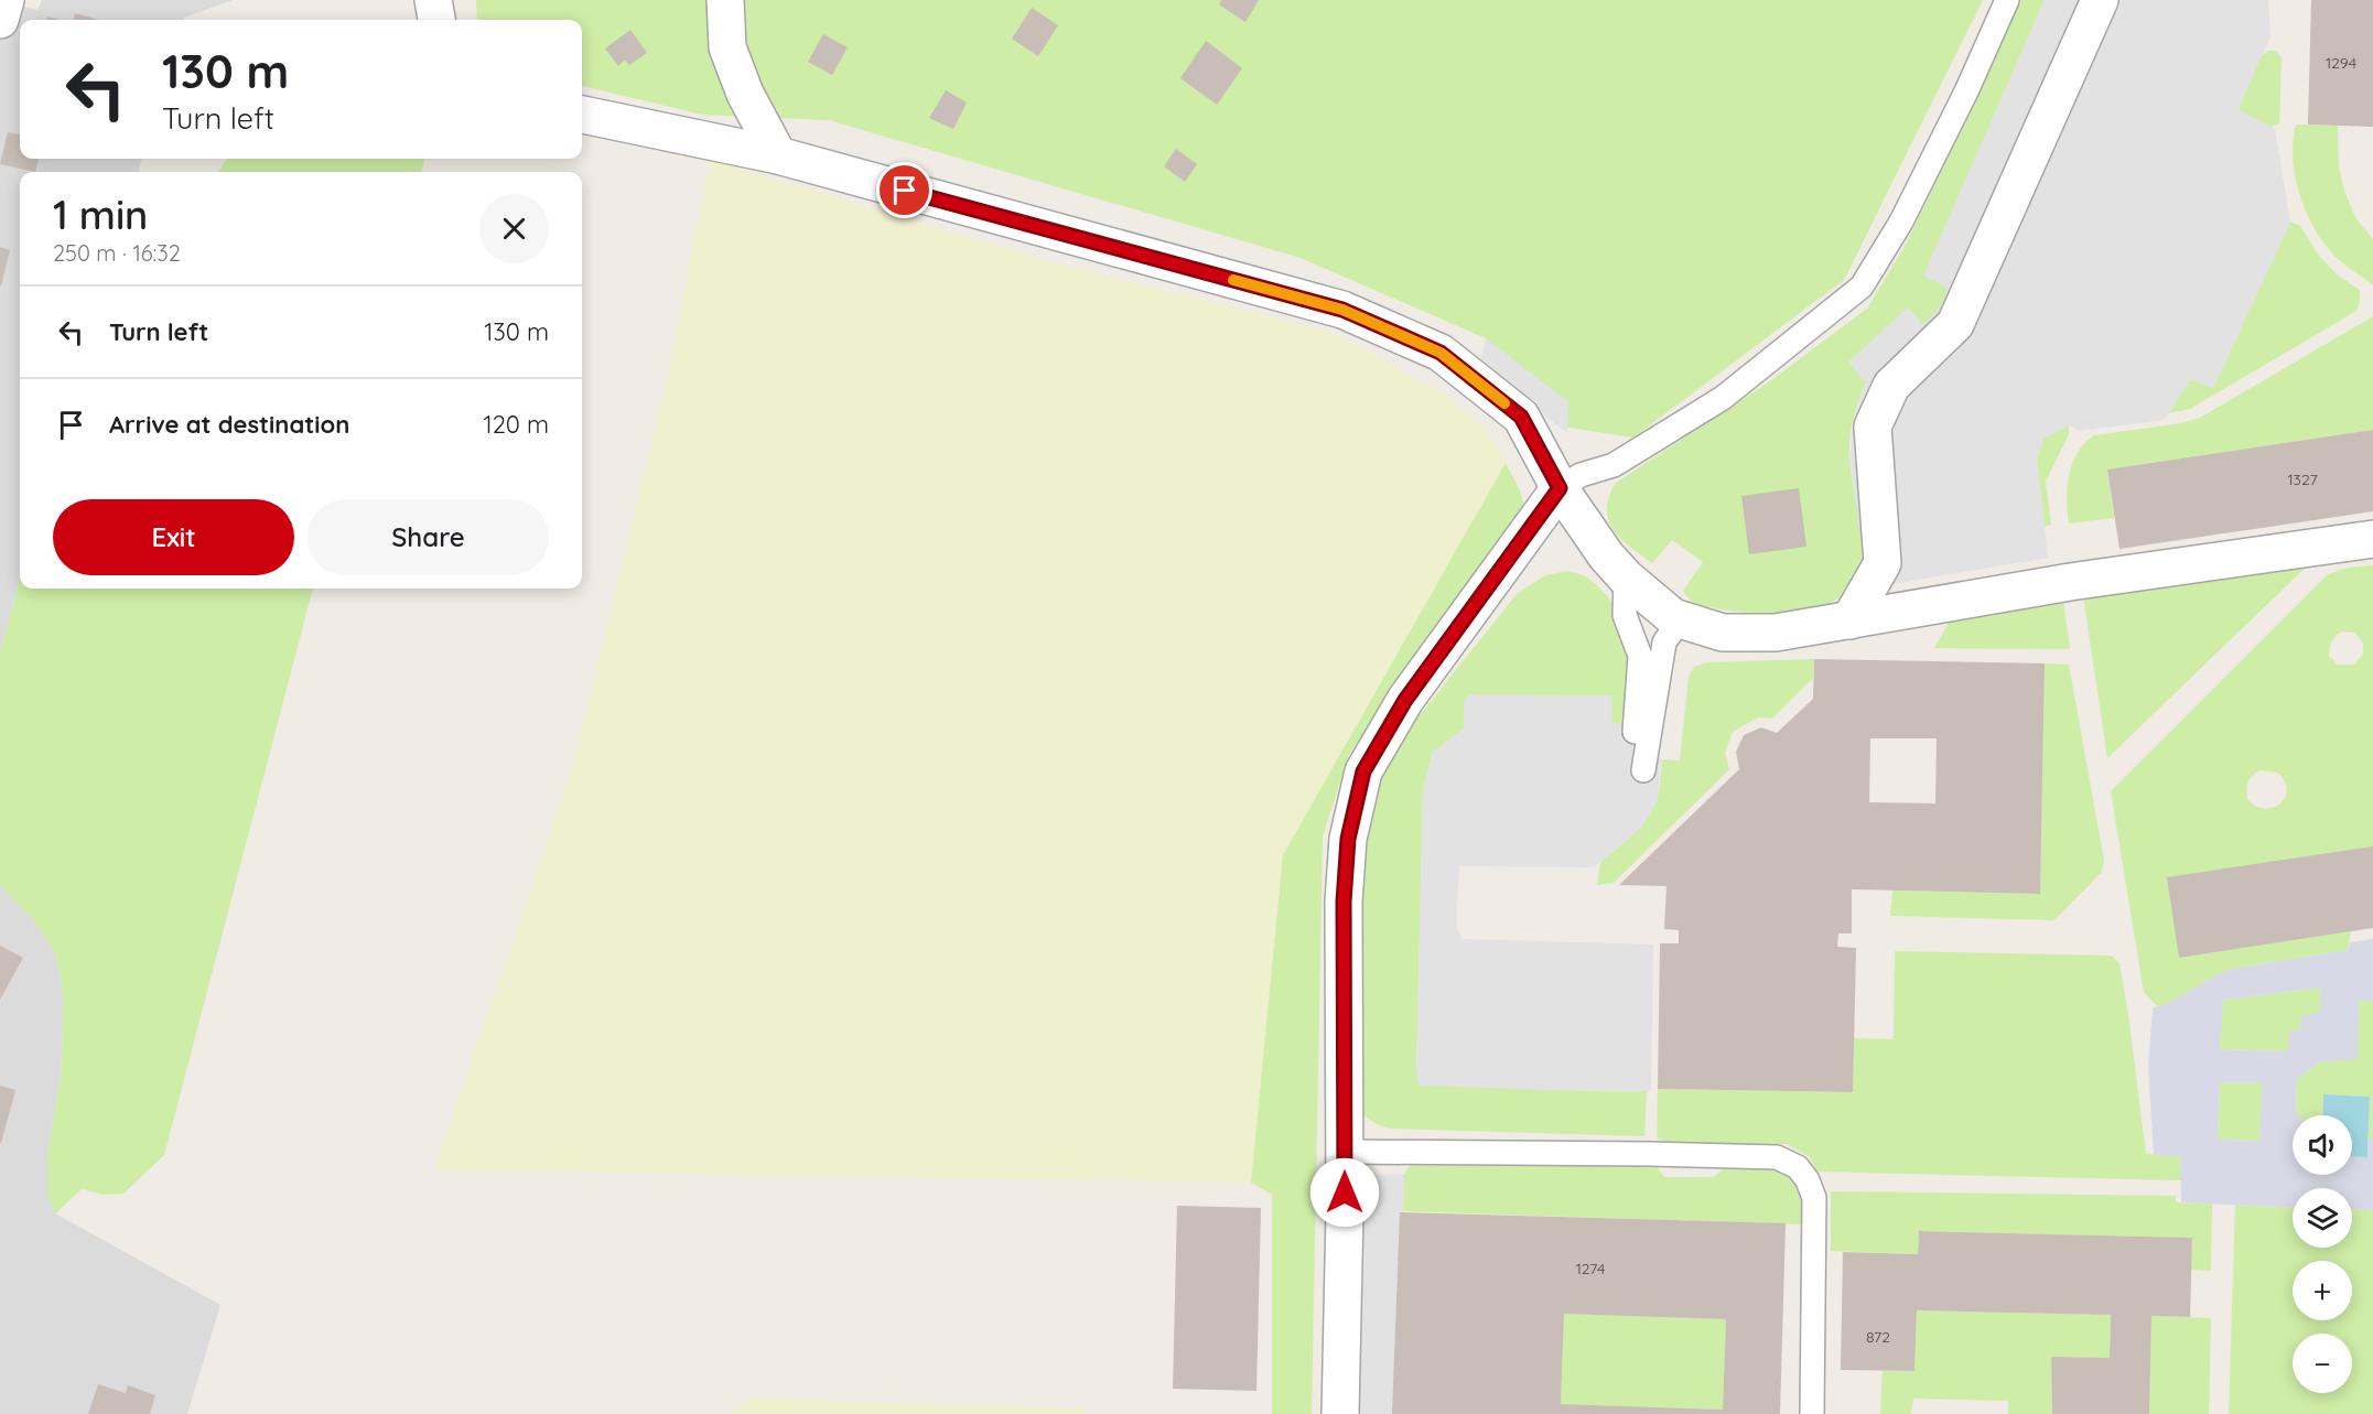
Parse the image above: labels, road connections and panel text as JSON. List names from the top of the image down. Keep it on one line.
{"house_numbers":["1294","1327","1274","872"],"page":{"turn":["130 m","Turn left"],"heading":["1 min","250 m · 16:32"],"list":[{"name":"Turn left","value":"130 m"},{"name":"Arrive at destination","value":"120 m"}],"buttons":["Exit","Share"],"map_buttons":["+","−"]}}
